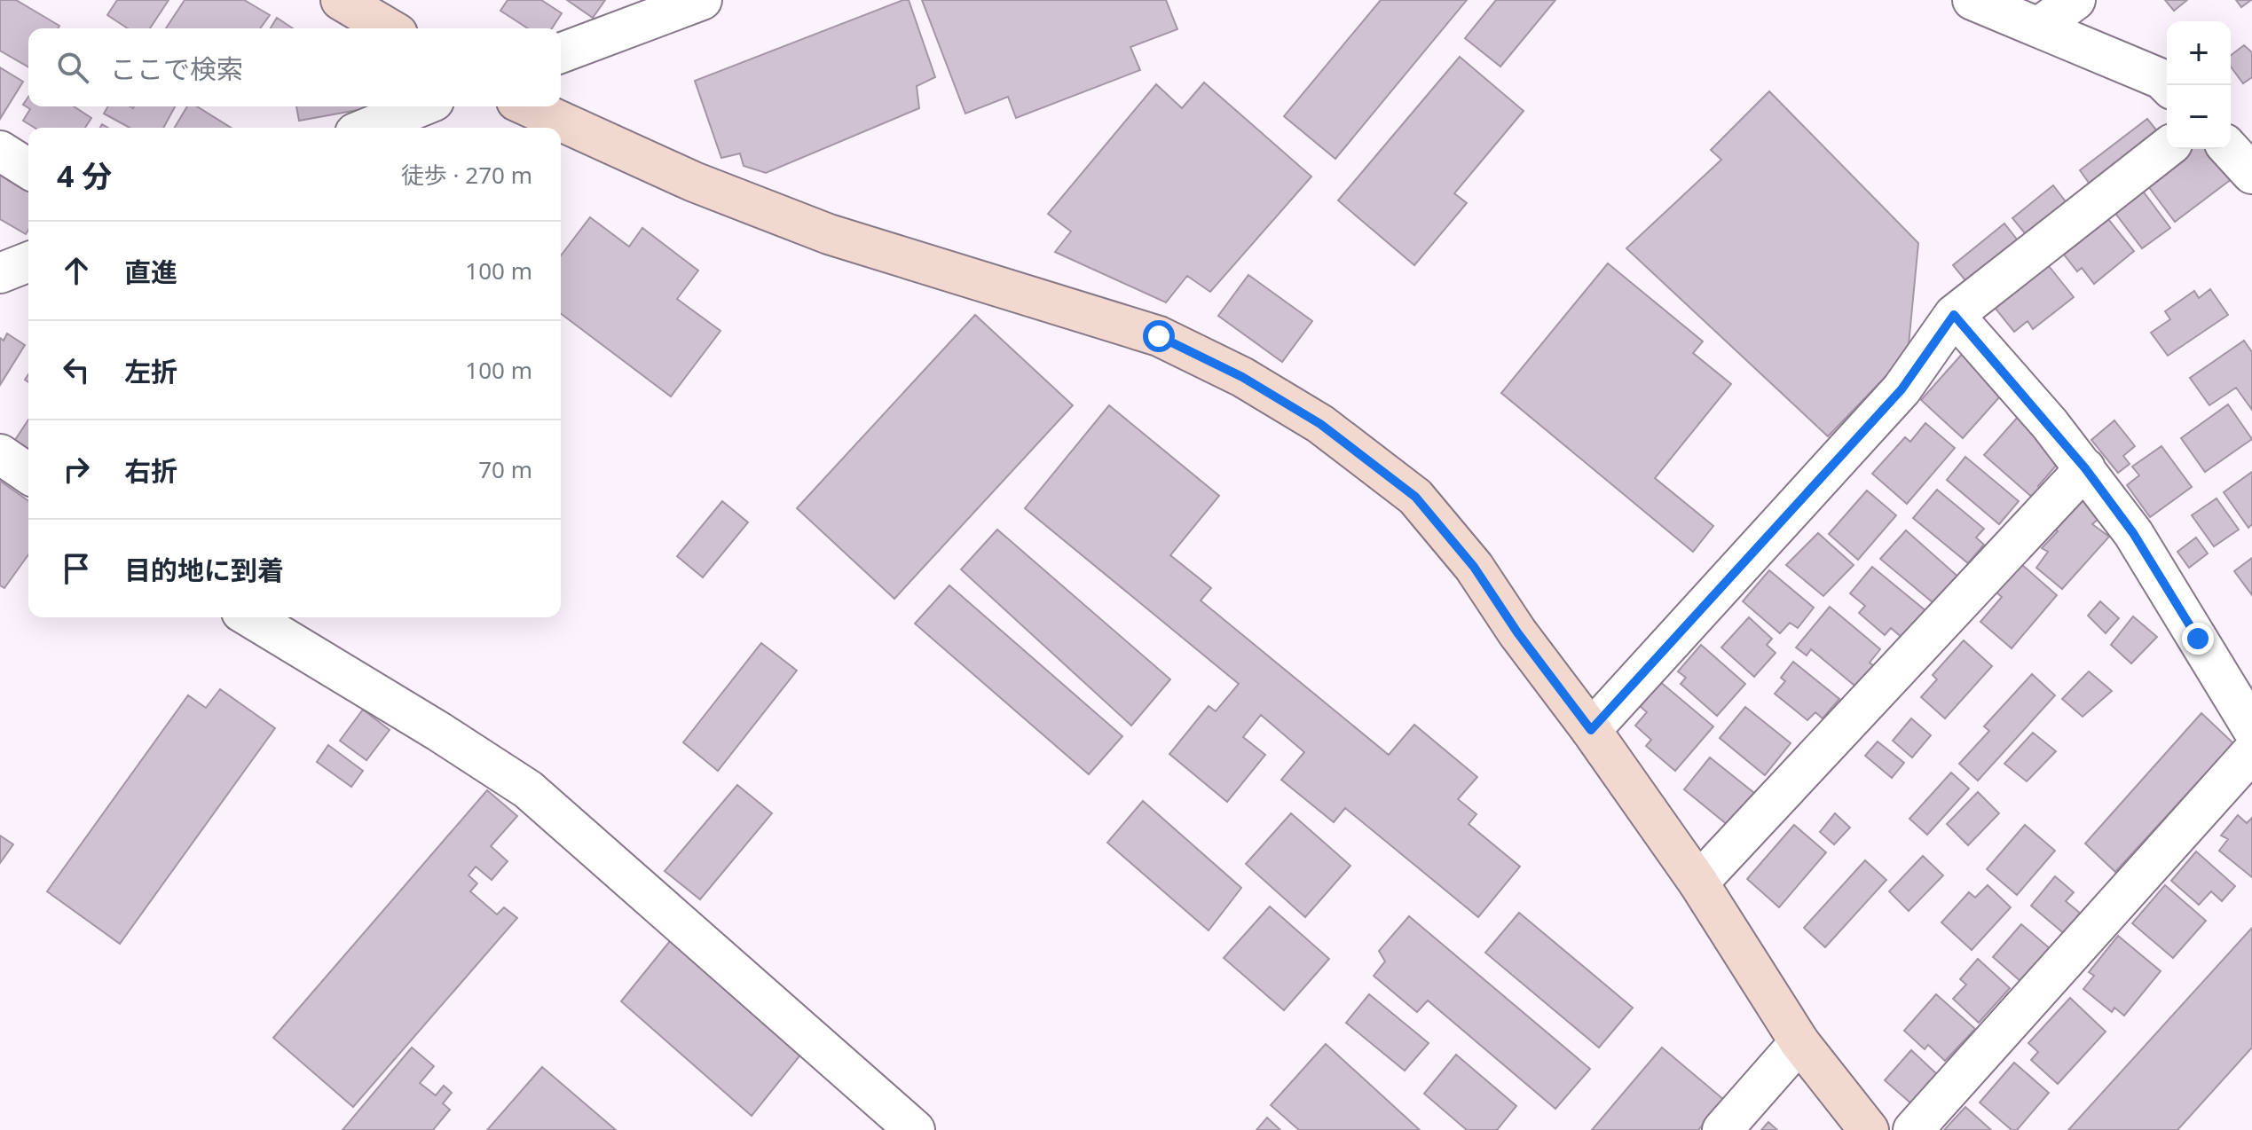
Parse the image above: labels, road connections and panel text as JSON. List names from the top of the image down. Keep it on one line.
{"page":{"map_buttons":["+","−"],"search":"ここで検索","heading":["4 分","徒歩 · 270 m"],"list":[["直進","100 m"],["左折","100 m"],["右折","70 m"],"目的地に到着"]}}
